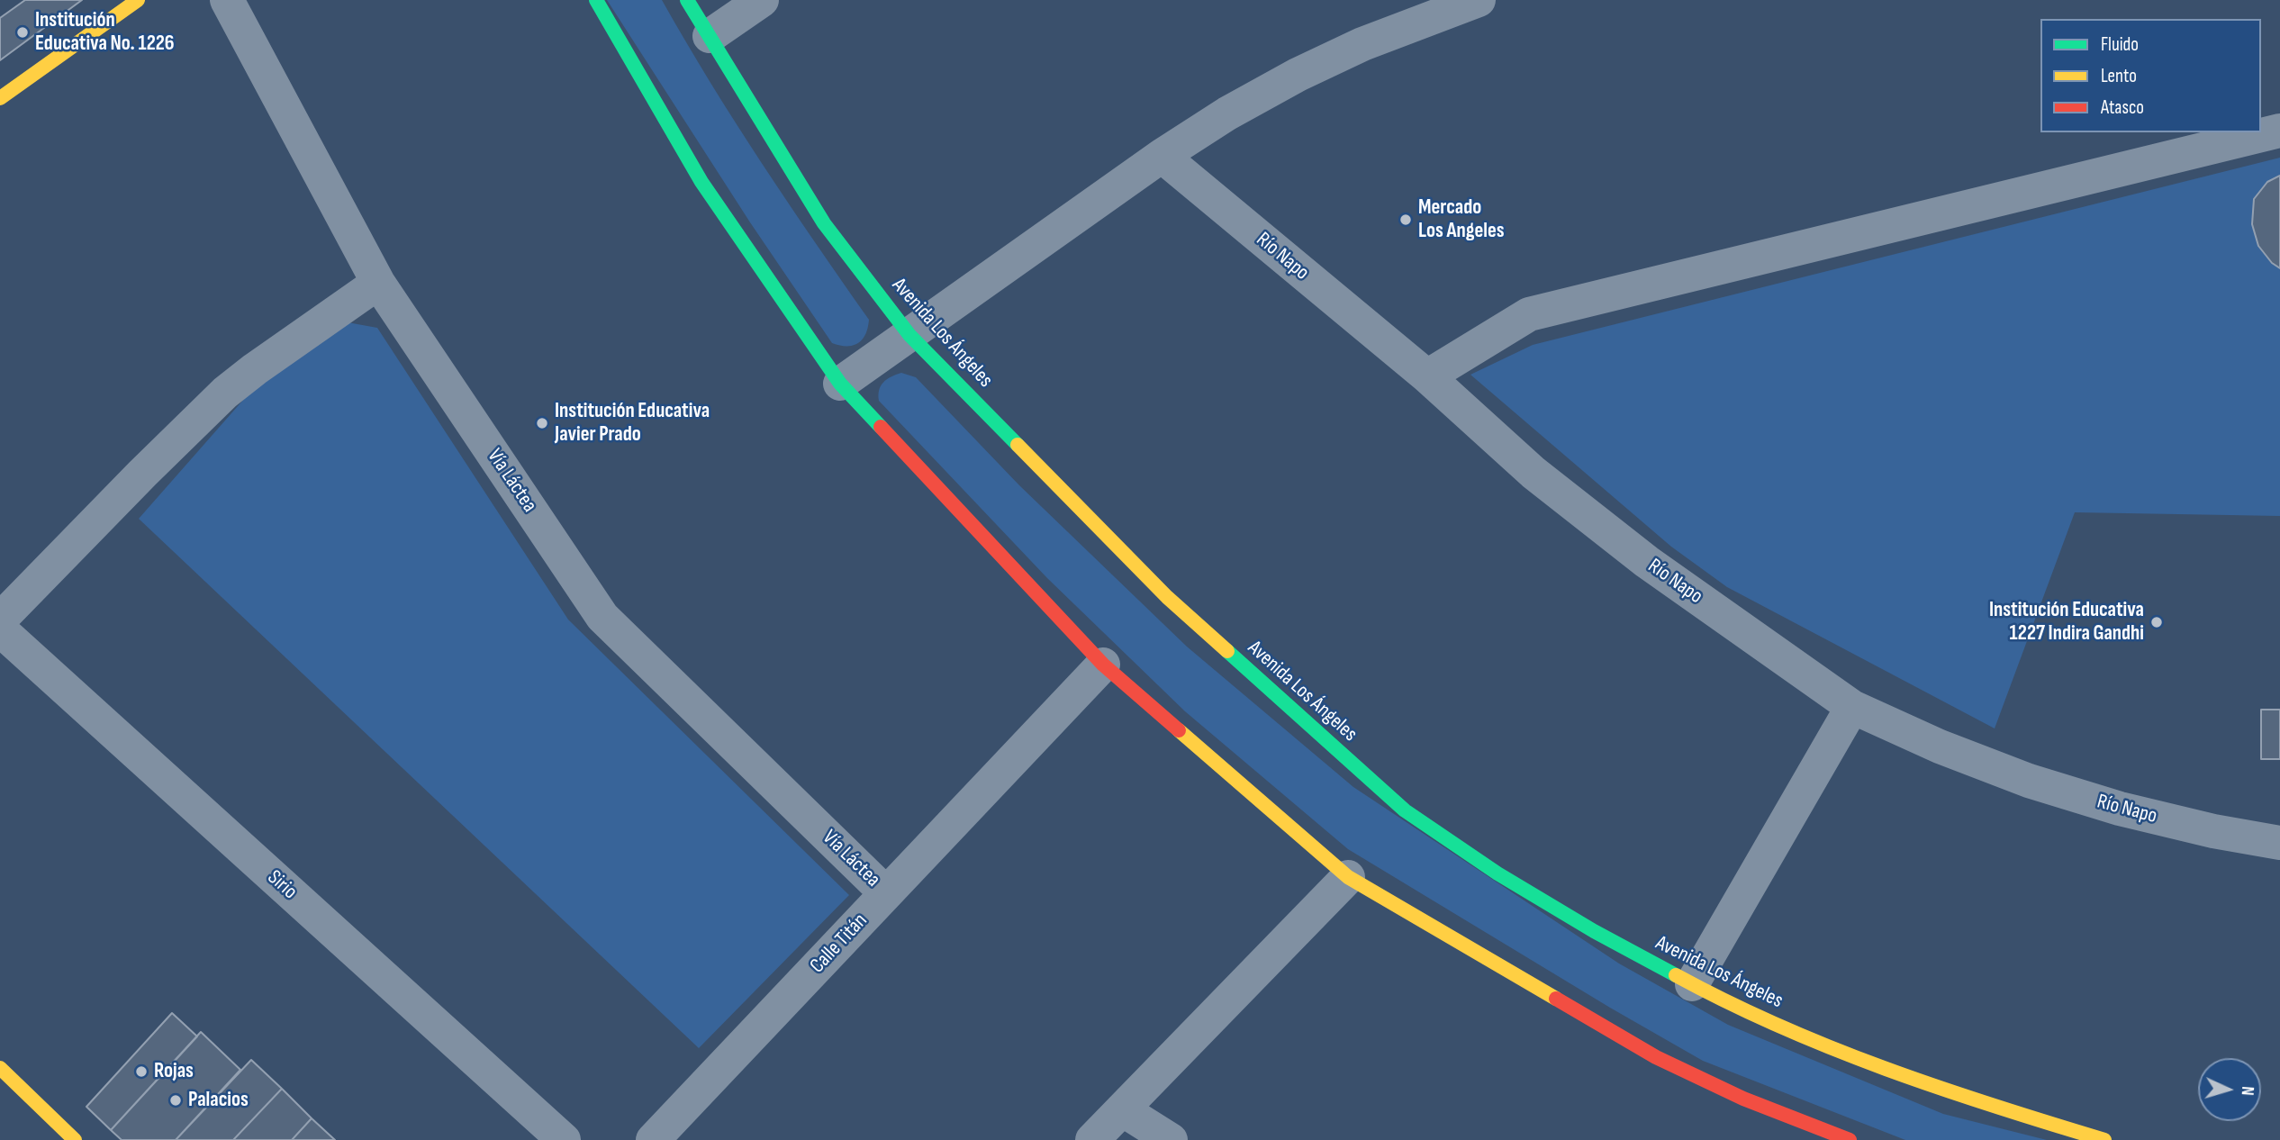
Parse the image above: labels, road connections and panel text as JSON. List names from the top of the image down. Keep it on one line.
{"streets":{"street":["Río Napo","Avenida Los Ángeles","Vía Láctea","Sirio","Calle Titán"]},"crossings":[["Vía Láctea","Calle Titán"]],"places":["Institución Educativa No. 1226","Mercado Los Angeles","Institución Educativa Javier Prado","Institución Educativa 1227 Indira Gandhi","Rojas","Palacios"],"legend":["Fluido","Lento","Atasco"],"north":"right"}
